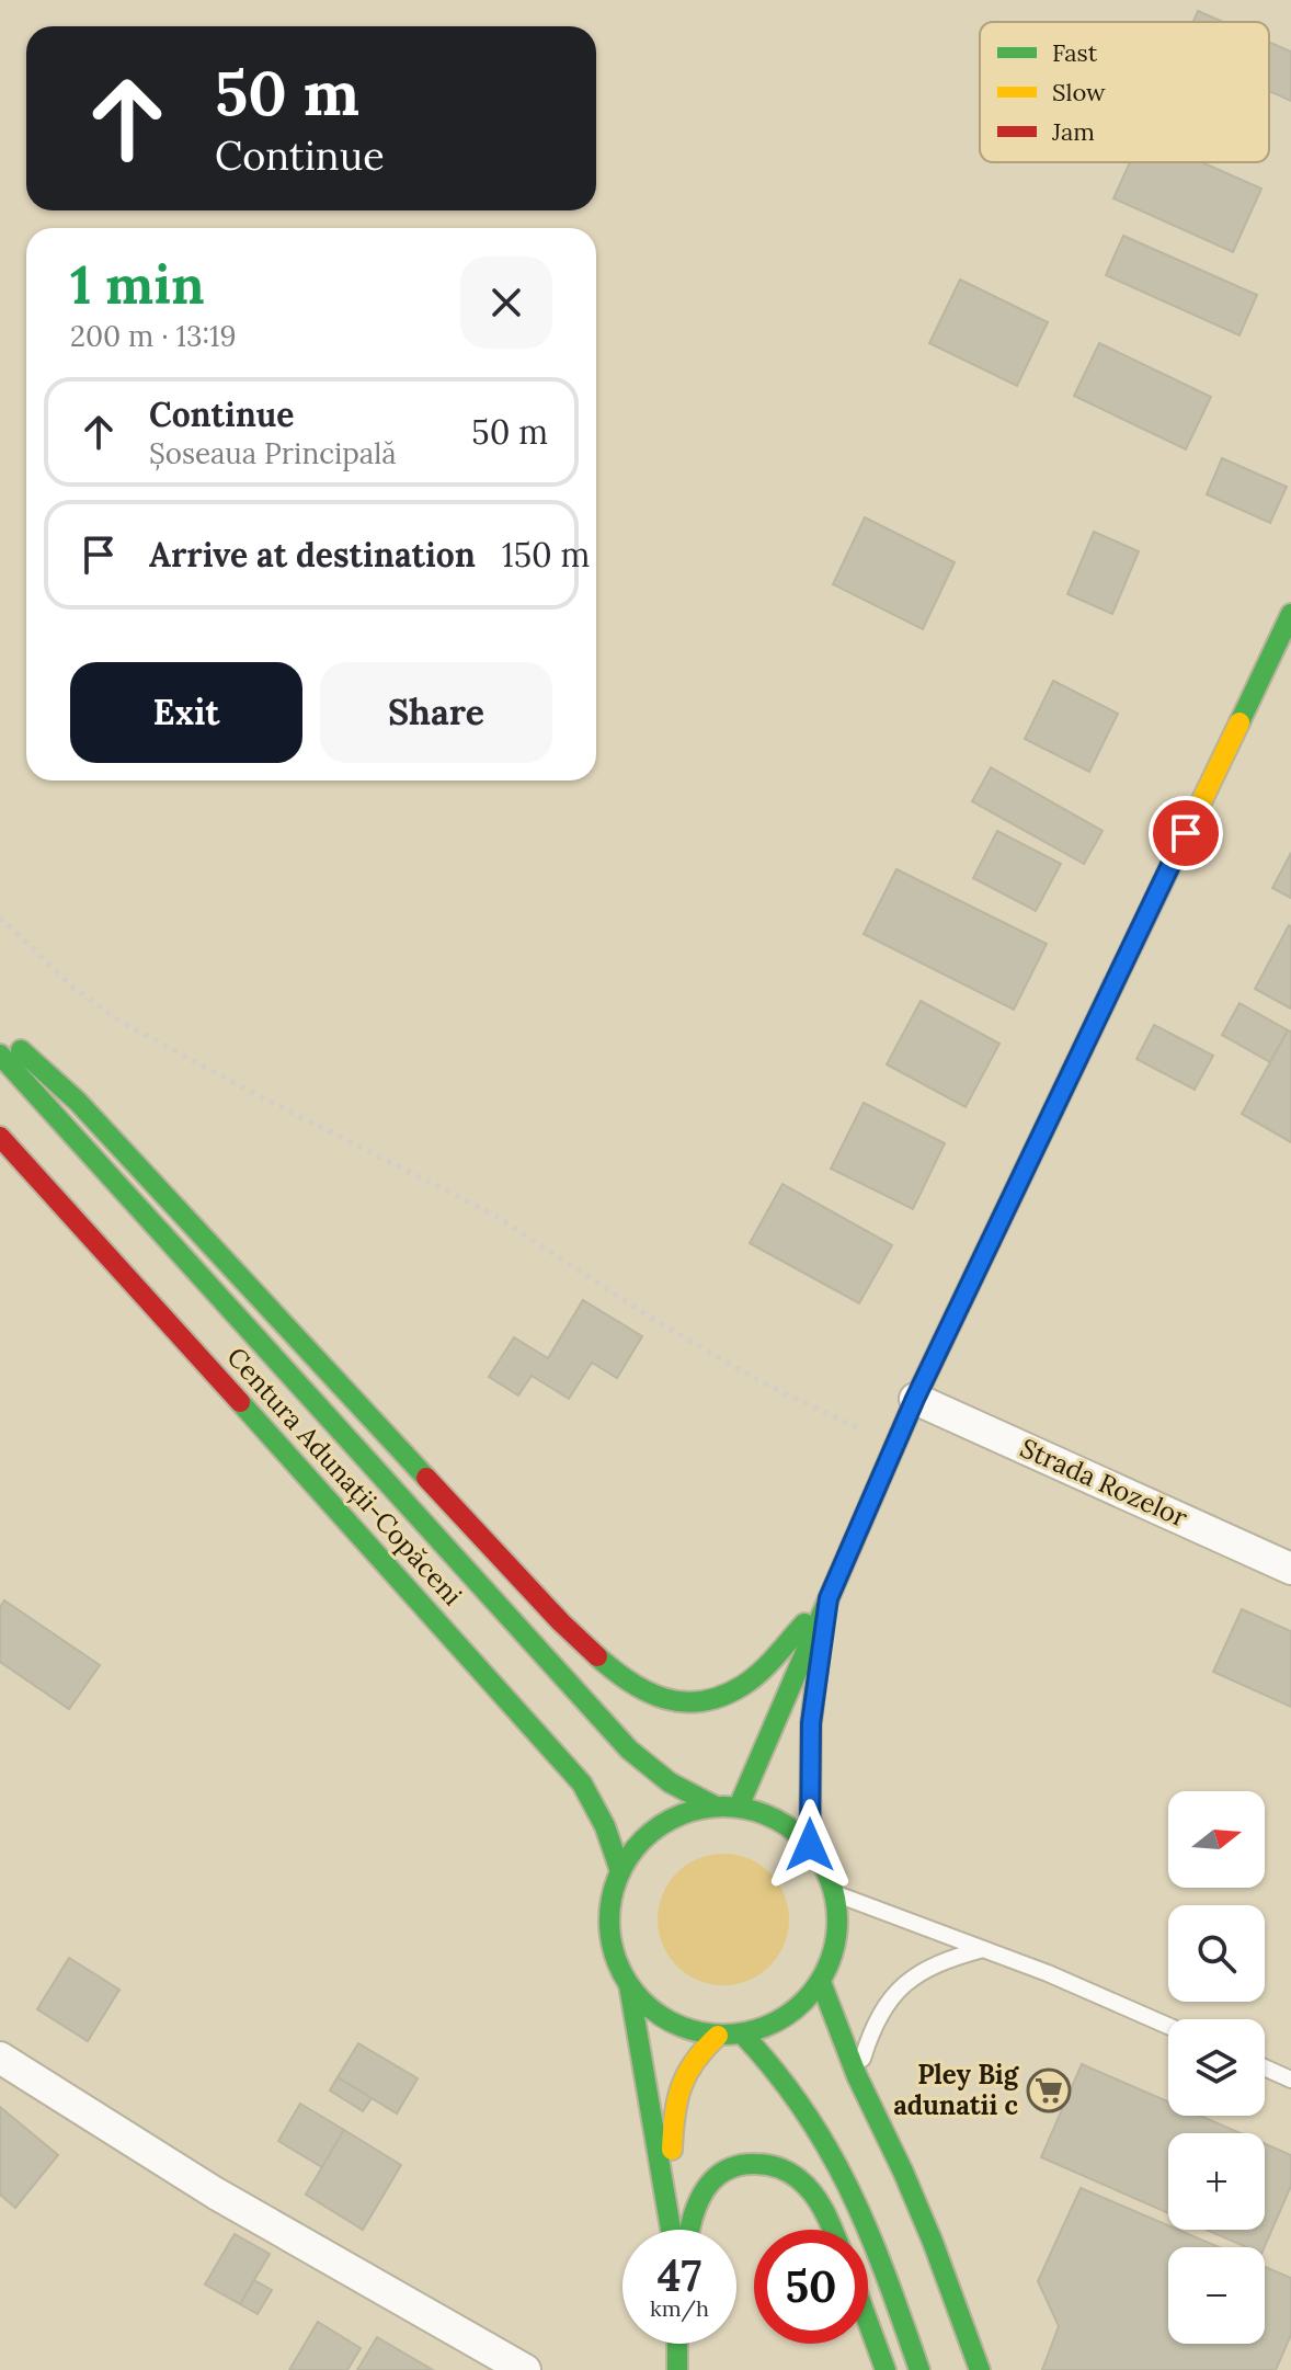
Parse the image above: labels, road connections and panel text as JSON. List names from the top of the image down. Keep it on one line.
{"streets":{"main road":["Centura Adunații-Copăceni"],"street":["Strada Rozelor"]},"places":{"supermarket":["Pley Big adunatii c"]},"legend":["Fast","Slow","Jam"],"north":"right","page":{"turn":["50 m","Continue"],"heading":["1 min","200 m · 13:19"],"list":[{"name":"Continue","note":"Șoseaua Principală","value":"50 m"},{"name":"Arrive at destination","value":"150 m"}],"buttons":["Exit","Share"],"map_buttons":["+","−"],"speed":"47 km/h","limit":"50"}}
